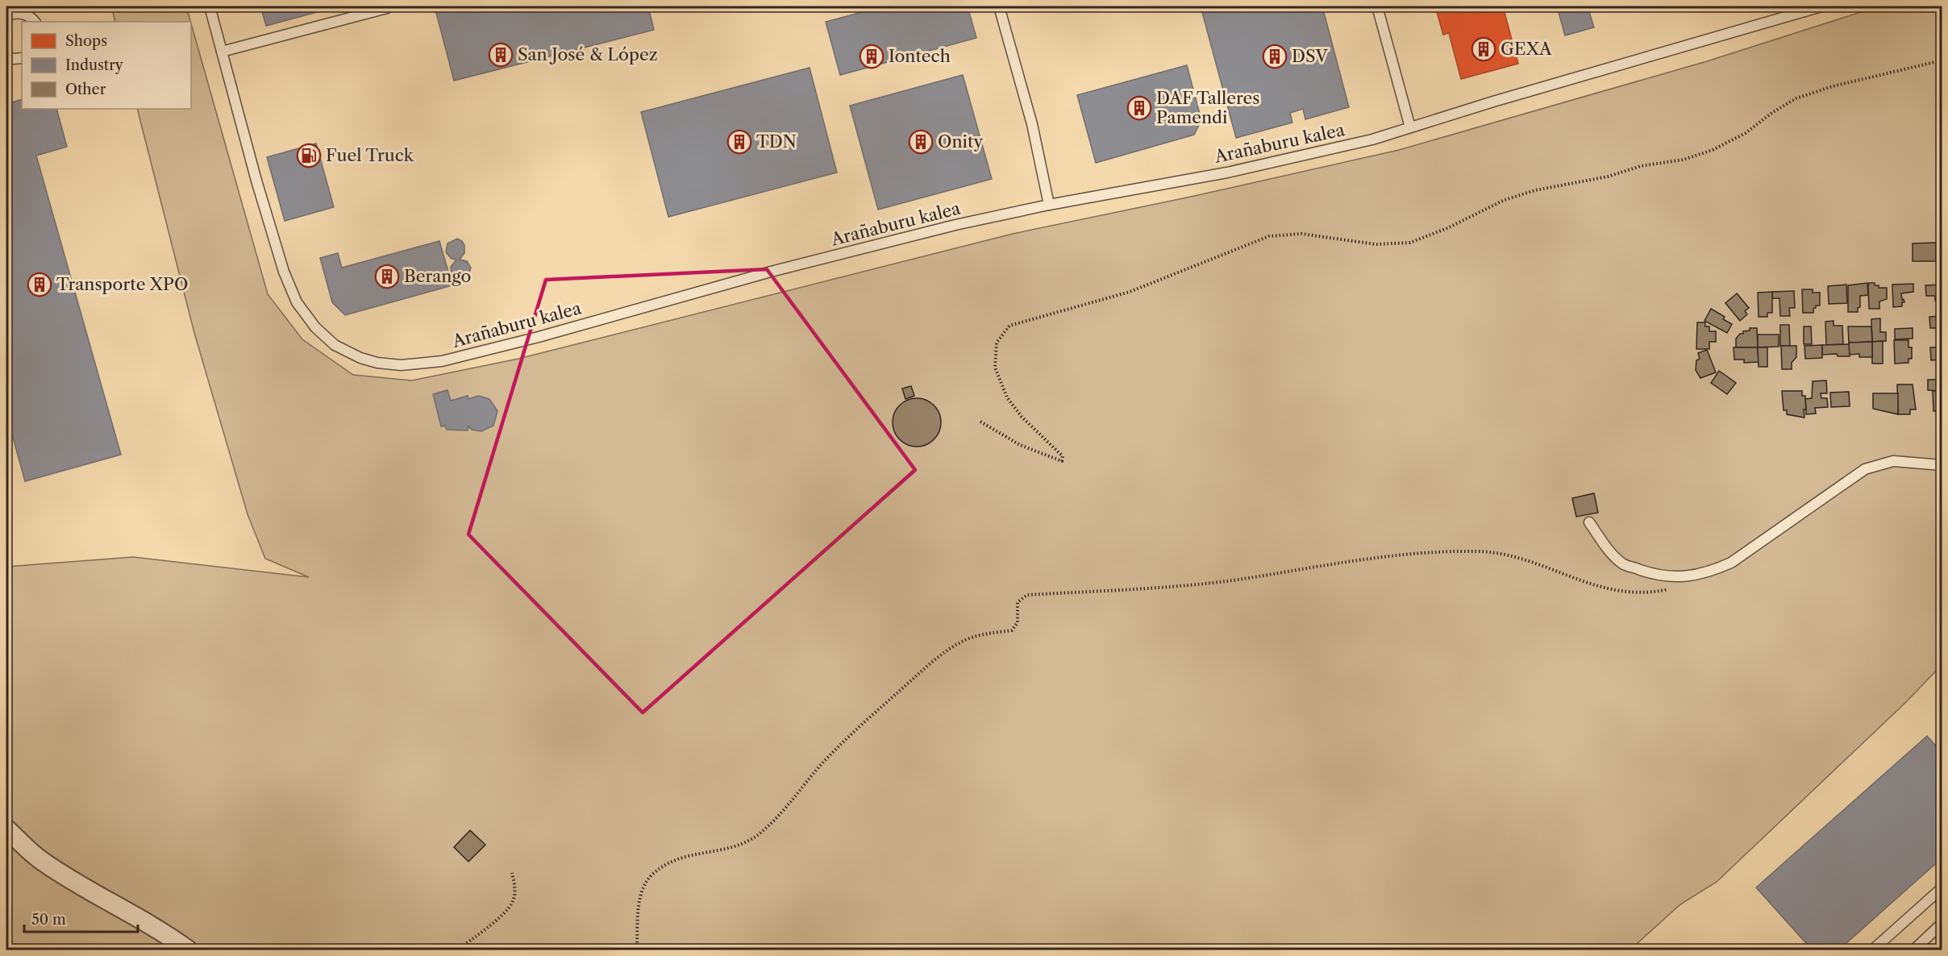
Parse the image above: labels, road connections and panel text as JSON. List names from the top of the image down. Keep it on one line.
{"streets":{"lane":["Arañaburu kalea"]},"places":{"building":["GEXA","San José & López","Iontech","DSV","DAF Talleres Pamendi","TDN","Onity","Berango","Transporte XPO"],"fuel station":["Fuel Truck"]},"legend":["Shops","Industry","Other"],"scale_bar":"50 m"}
